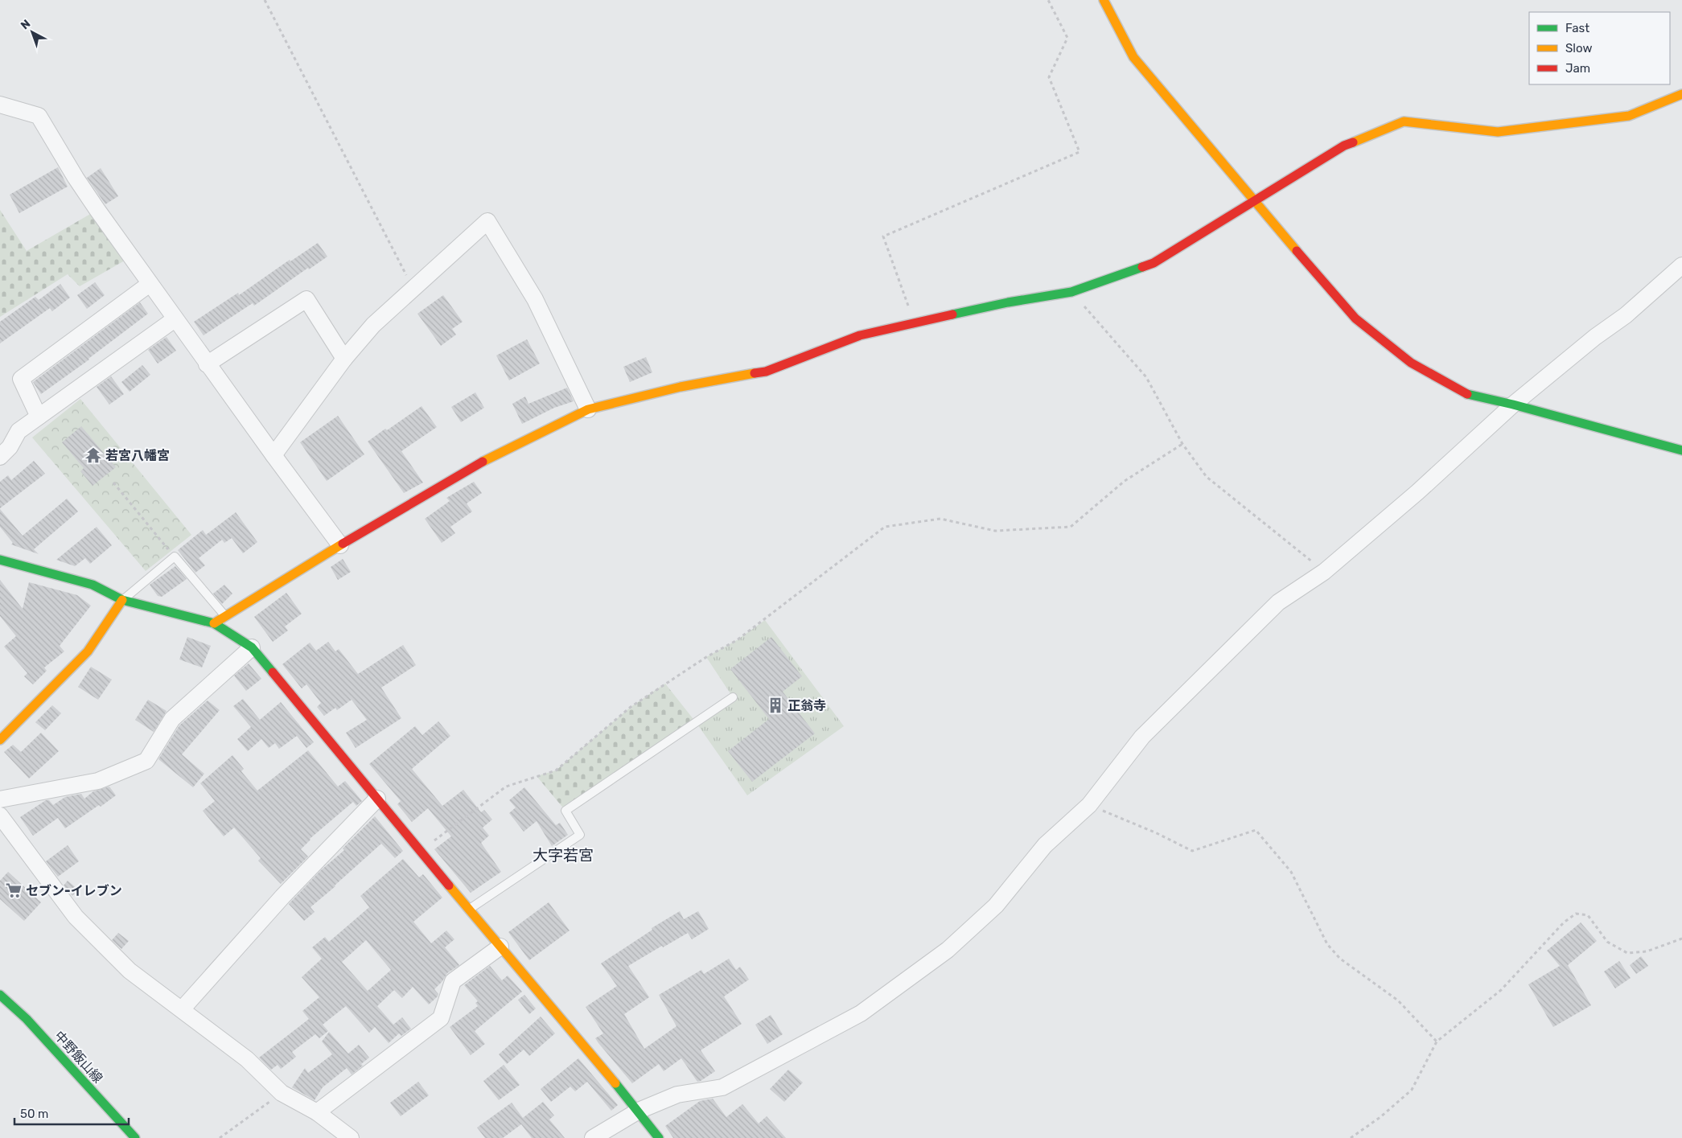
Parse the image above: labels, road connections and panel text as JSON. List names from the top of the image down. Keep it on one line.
{"streets":{"street":["中野飯山線"]},"districts":["大字若宮"],"places":{"temple":["若宮八幡宮"],"building":["正翁寺"],"supermarket":["セブン-イレブン"]},"legend":["Fast","Slow","Jam"],"scale_bar":"50 m","north":"top left"}
